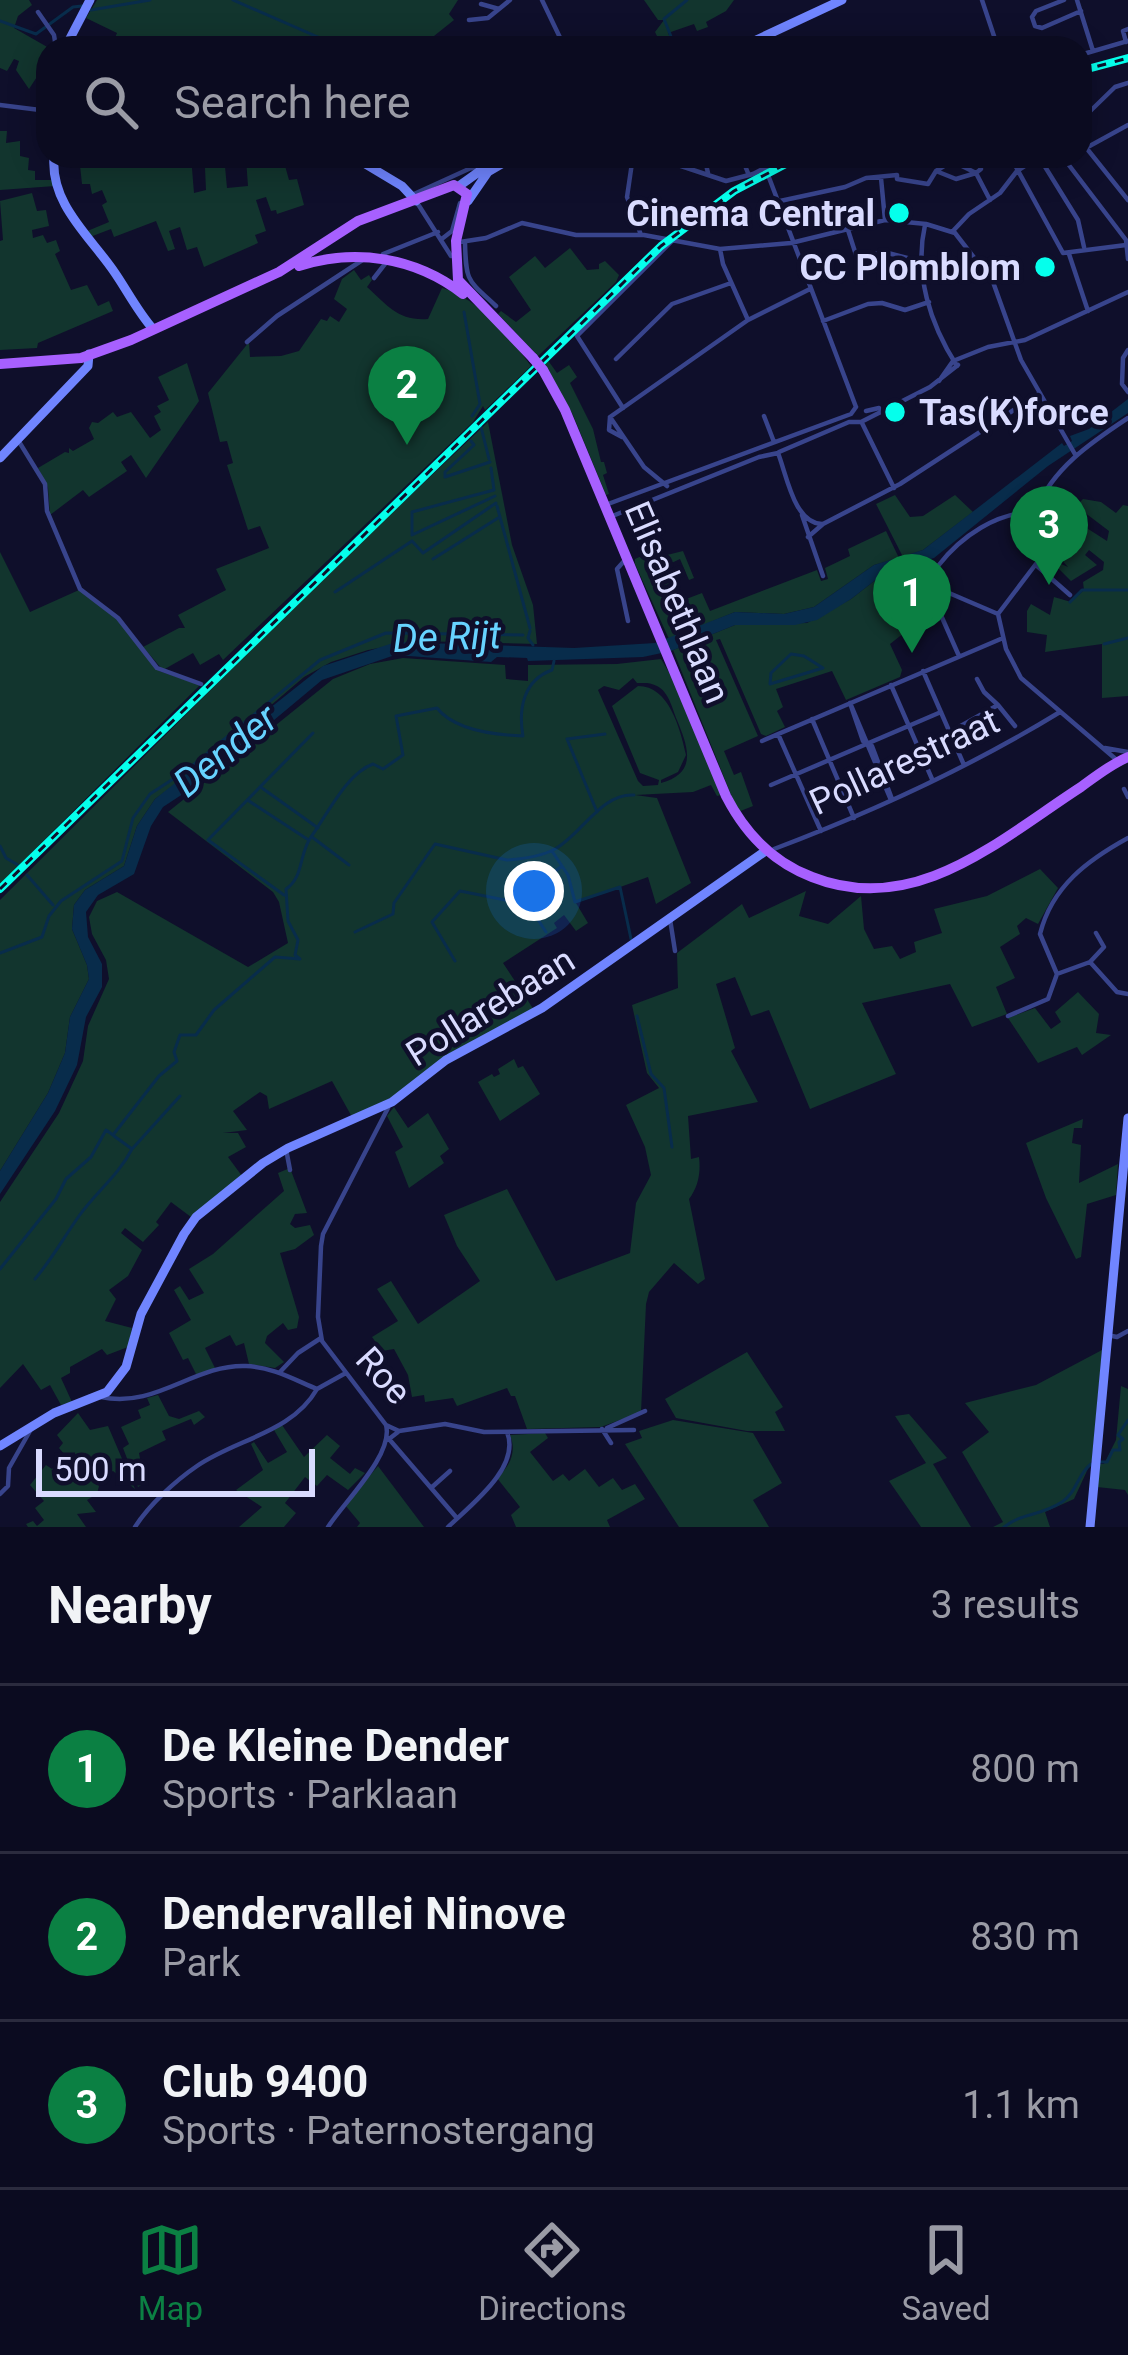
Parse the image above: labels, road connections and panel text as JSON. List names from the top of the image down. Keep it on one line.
{"streets":{"main road":["Elisabethlaan"],"street":["Pollarestraat","Pollarebaan","Roe"]},"crossings":[["Elisabethlaan","Pollarestraat"],["Elisabethlaan","Pollarebaan"],["Pollarestraat","Pollarebaan"],["Pollarebaan","Roe"]],"water":["De Rijt","Dender"],"places":["Cinema Central","CC Plomblom","Tas(K)force"],"scale_bar":"500 m","page":{"search":"Search here","pins":["2","3","1"],"scale":"500 m","heading":["Nearby","3 results"],"list":[{"mark":"1","name":"De Kleine Dender","note":"Sports · Parklaan","value":"800 m"},{"mark":"2","name":"Dendervallei Ninove","note":"Park","value":"830 m"},{"mark":"3","name":"Club 9400","note":"Sports · Paternostergang","value":"1.1 km"}],"nav":["Map","Directions","Saved"]}}
